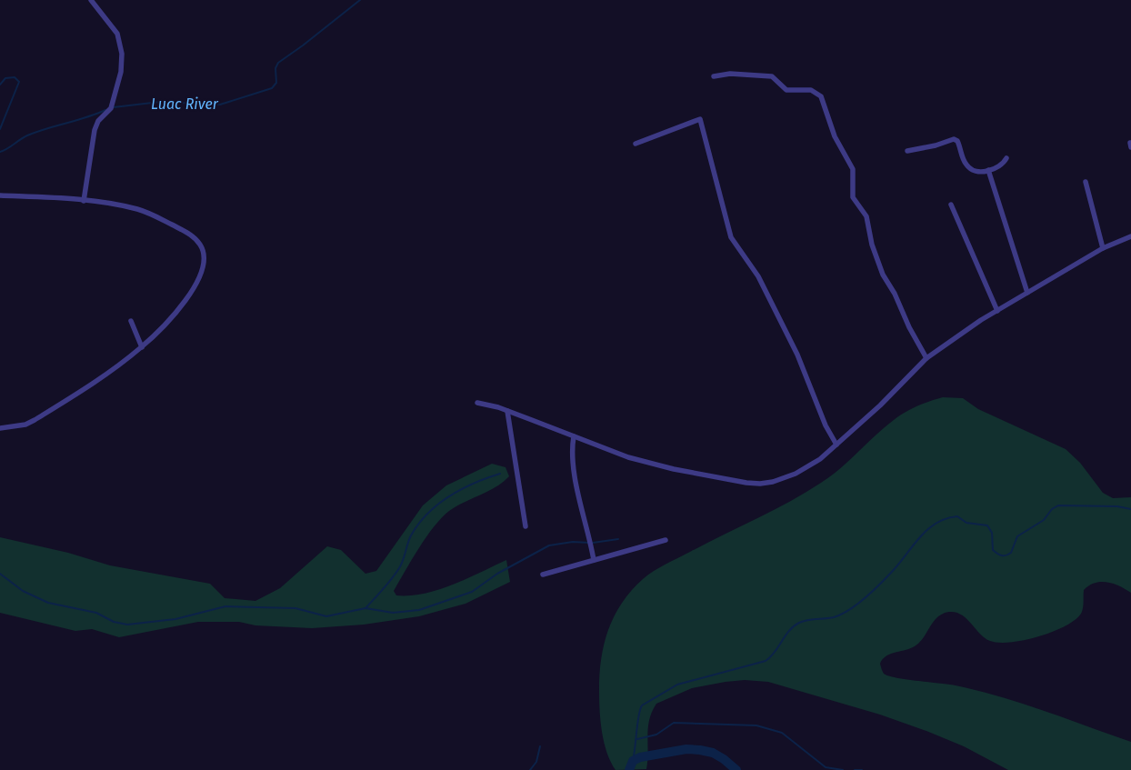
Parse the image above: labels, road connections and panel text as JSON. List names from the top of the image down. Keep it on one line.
{"water":["Luac River"]}
